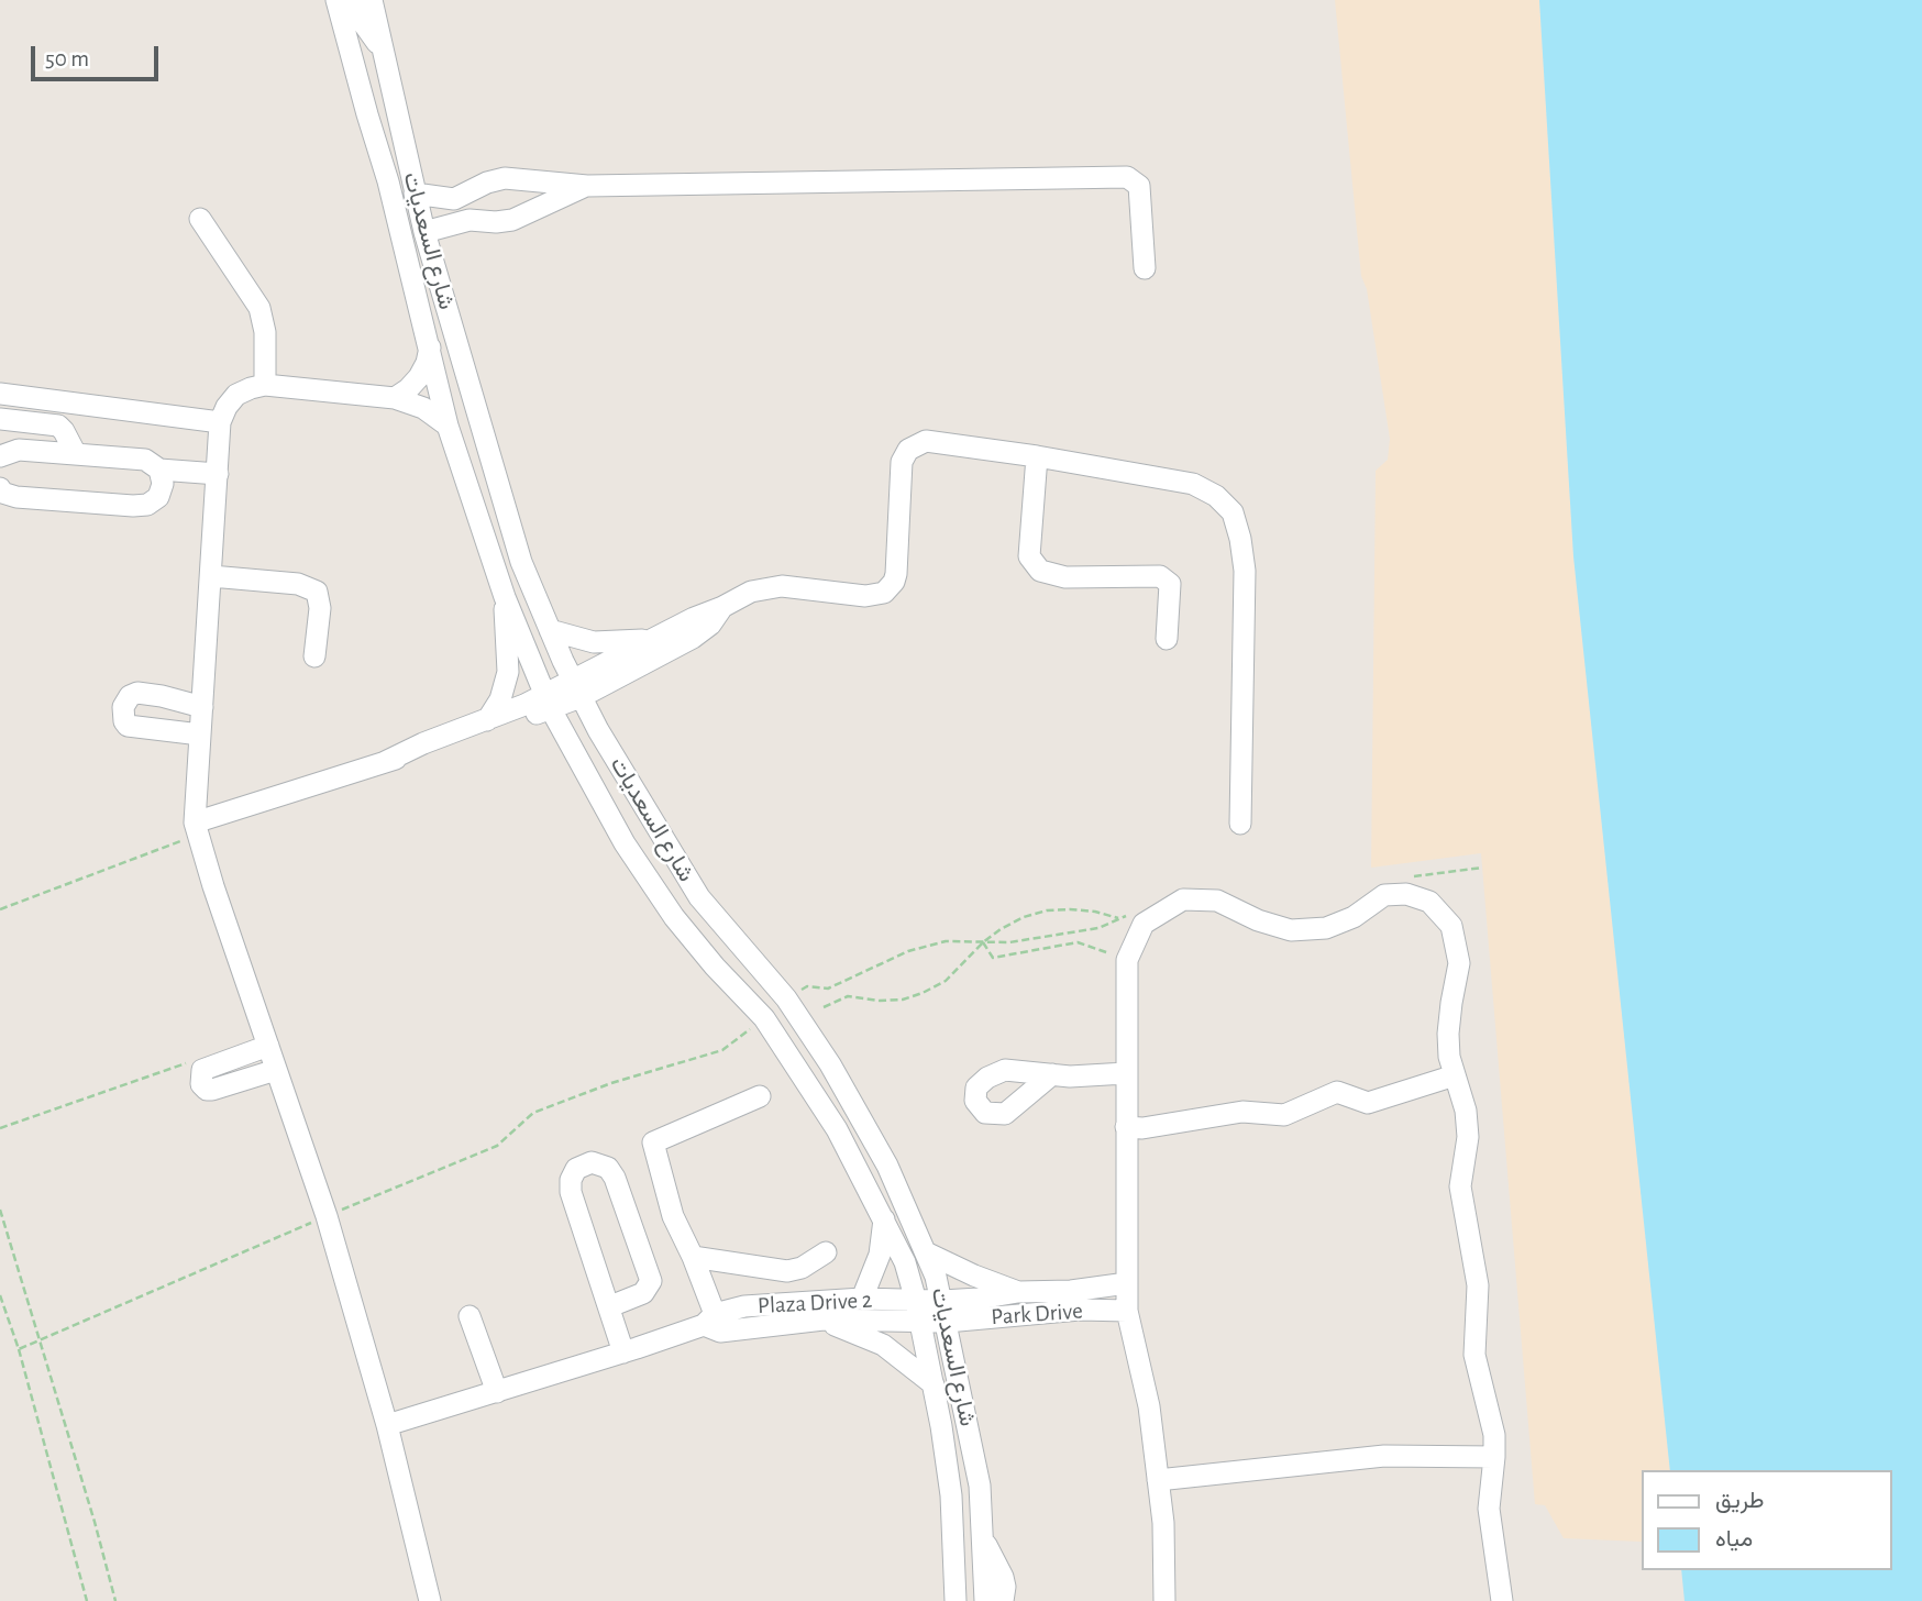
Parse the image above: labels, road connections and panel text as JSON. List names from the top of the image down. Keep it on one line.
{"streets":{"street":["شارع السعديات","Plaza Drive 2","Park Drive"]},"crossings":[["شارع السعديات","Plaza Drive 2"],["شارع السعديات","Park Drive"]],"legend":["طريق","مياه"],"scale_bar":"50 m"}
